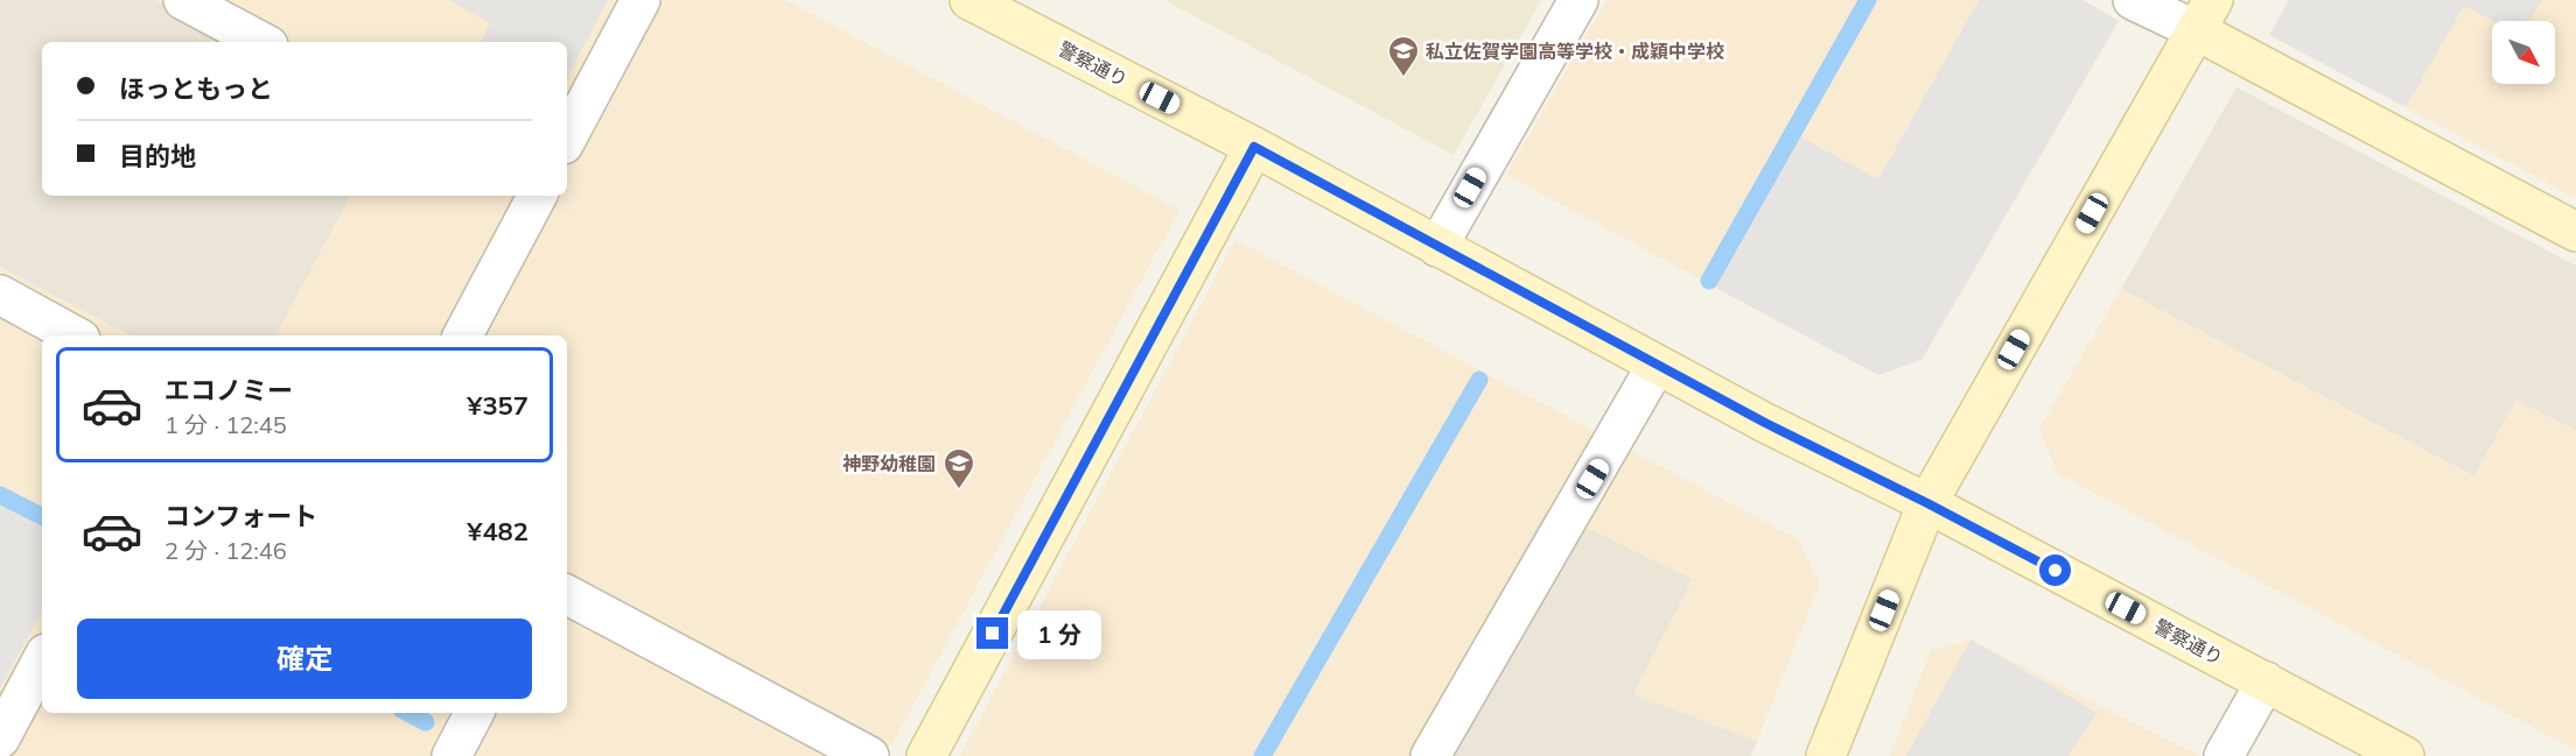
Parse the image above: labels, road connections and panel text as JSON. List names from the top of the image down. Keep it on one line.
{"streets":{"street":["警察通り"]},"places":{"school or university":["私立佐賀学園高等学校・成穎中学校","神野幼稚園"]},"north":"bottom right","page":{"banner":["ほっともっと","目的地"],"list":[{"name":"エコノミー","note":"1 分 · 12:45","value":"¥357"},{"name":"コンフォート","note":"2 分 · 12:46","value":"¥482"}],"buttons":"確定","bubble":"1 分"}}
